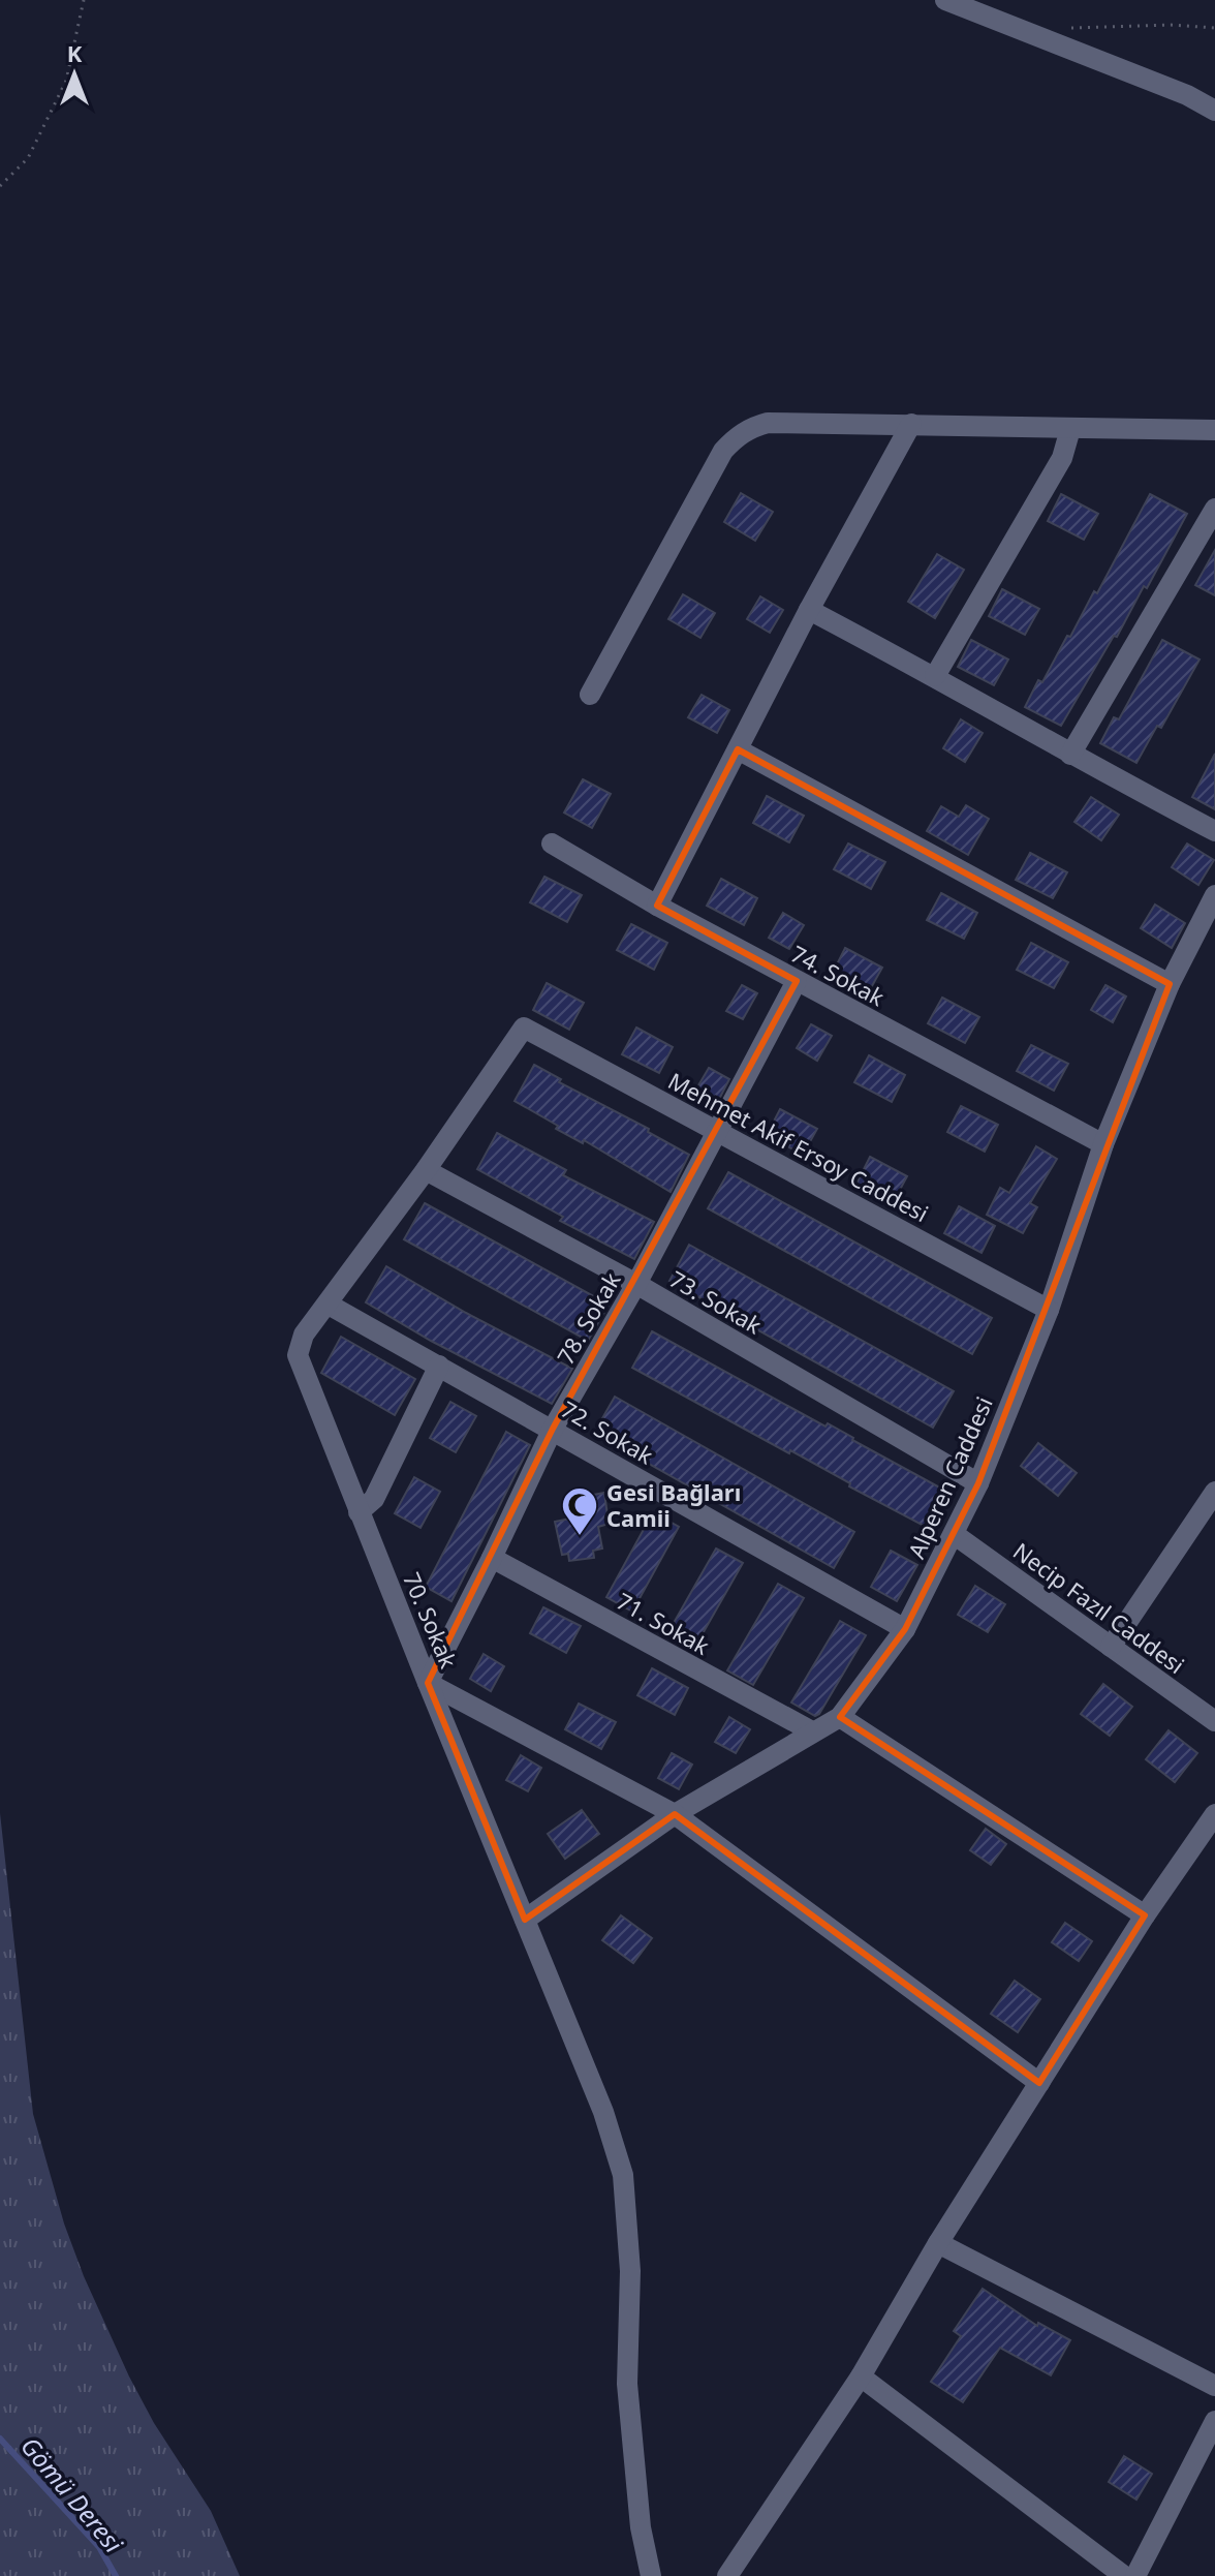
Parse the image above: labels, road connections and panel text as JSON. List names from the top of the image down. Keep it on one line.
{"streets":{"street":["74. Sokak","Mehmet Akif Ersoy Caddesi","73. Sokak","78. Sokak","72. Sokak","Alperen Caddesi","Necip Fazıl Caddesi","70. Sokak","71. Sokak"]},"crossings":[["74. Sokak","78. Sokak"],["74. Sokak","Alperen Caddesi"],["Mehmet Akif Ersoy Caddesi","73. Sokak"],["Mehmet Akif Ersoy Caddesi","78. Sokak"],["Mehmet Akif Ersoy Caddesi","Alperen Caddesi"],["73. Sokak","78. Sokak"],["73. Sokak","Alperen Caddesi"],["78. Sokak","72. Sokak"],["78. Sokak","70. Sokak"],["78. Sokak","71. Sokak"],["72. Sokak","Alperen Caddesi"],["72. Sokak","70. Sokak"],["Alperen Caddesi","Necip Fazıl Caddesi"],["Alperen Caddesi","70. Sokak"],["Alperen Caddesi","71. Sokak"]],"water":["Gömü Deresi"],"places":{"mosque":["Gesi Bağları Camii"]},"north":"top"}
